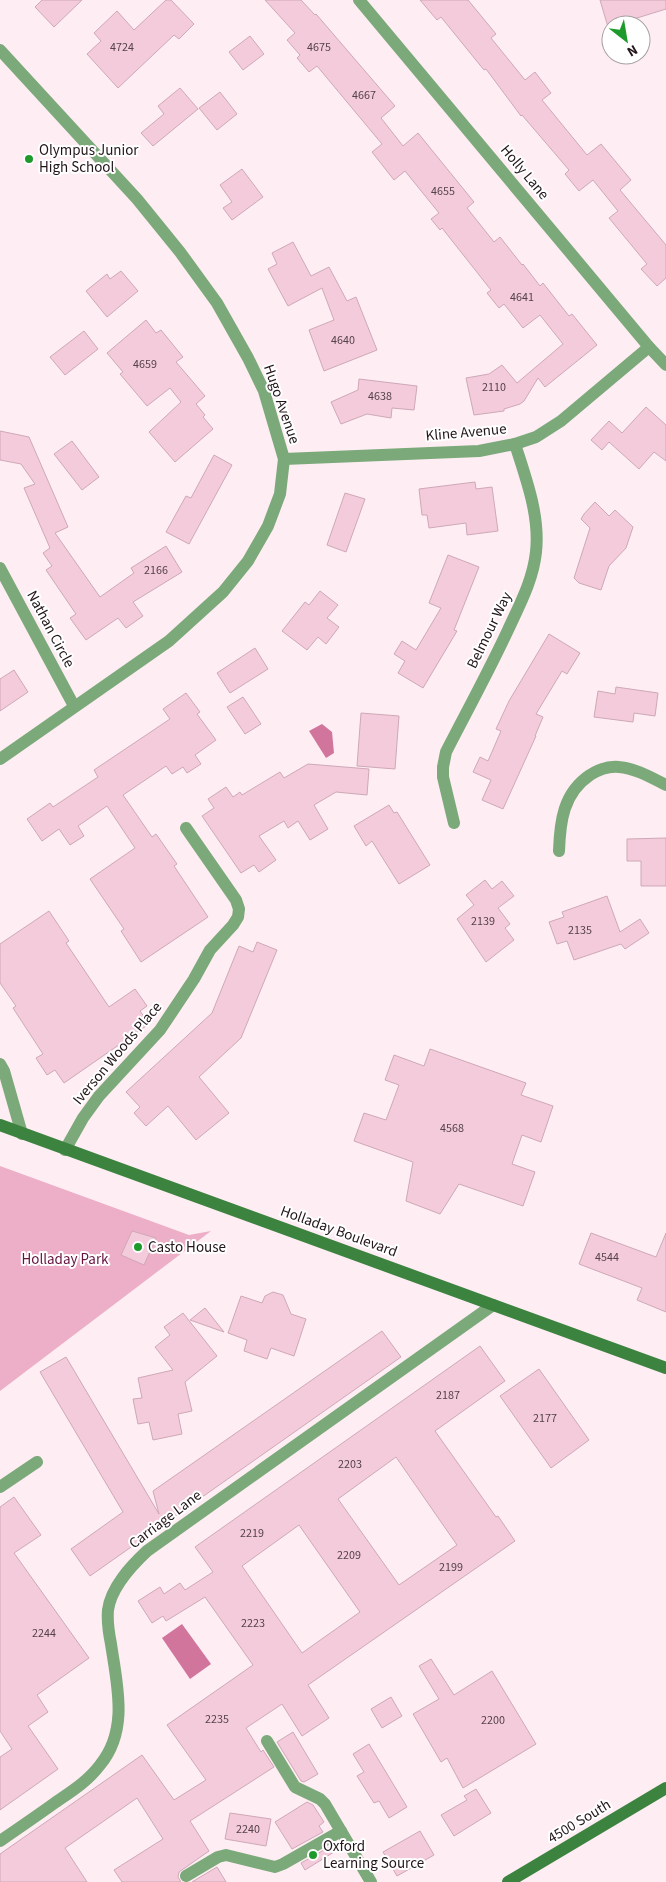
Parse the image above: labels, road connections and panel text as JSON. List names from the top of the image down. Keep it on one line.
{"streets":{"street":["Holly Lane","Hugo Avenue","Kline Avenue","Nathan Circle","Belmour Way","Iverson Woods Place","Holladay Boulevard","Carriage Lane","4500 South"]},"crossings":[["Holly Lane","Kline Avenue"],["Hugo Avenue","Kline Avenue"],["Hugo Avenue","Nathan Circle"],["Kline Avenue","Belmour Way"],["Iverson Woods Place","Holladay Boulevard"],["Holladay Boulevard","Carriage Lane"]],"parks":["Holladay Park"],"places":["Olympus Junior High School","Casto House","Oxford Learning Source"],"house_numbers":["4724","4675","4667","4655","4641","4640","4659","2110","4638","2166","2139","2135","4568","4544","2187","2177","2203","2219","2209","2199","2223","2244","2235","2200","2240"],"north":"bottom right"}
